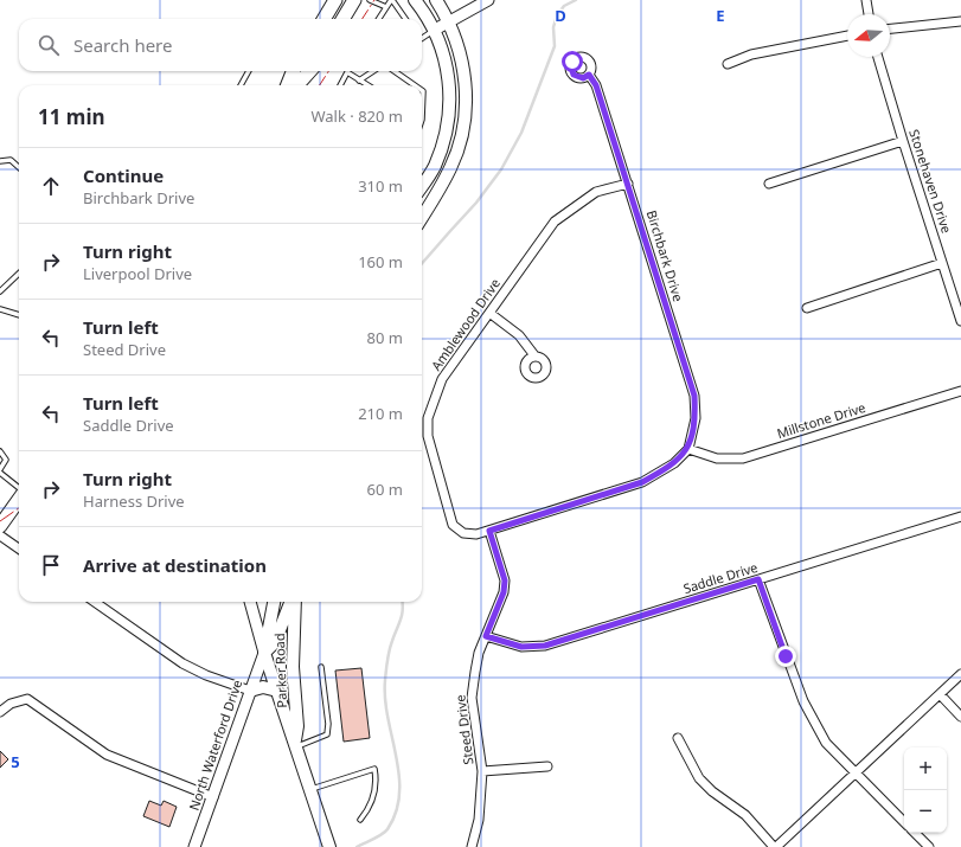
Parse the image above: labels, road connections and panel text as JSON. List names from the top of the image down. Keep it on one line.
{"streets":{"main road":["Parker Road"],"street":["Stonehaven Drive","Birchbark Drive","Amblewood Drive","Millstone Drive","Saddle Drive","Steed Drive","North Waterford Drive"]},"crossings":[["Birchbark Drive","Amblewood Drive"],["Birchbark Drive","Millstone Drive"],["Amblewood Drive","Millstone Drive"],["Amblewood Drive","Steed Drive"],["Saddle Drive","Steed Drive"],["Parker Road","North Waterford Drive"]],"north":"left","page":{"search":"Search here","heading":["11 min","Walk · 820 m"],"list":[["Continue","Birchbark Drive","310 m"],["Turn right","Liverpool Drive","160 m"],["Turn left","Steed Drive","80 m"],["Turn left","Saddle Drive","210 m"],["Turn right","Harness Drive","60 m"],"Arrive at destination"],"map_buttons":["+","−"]},"grid":{"columns":["D","E"],"rows":["5"]}}
